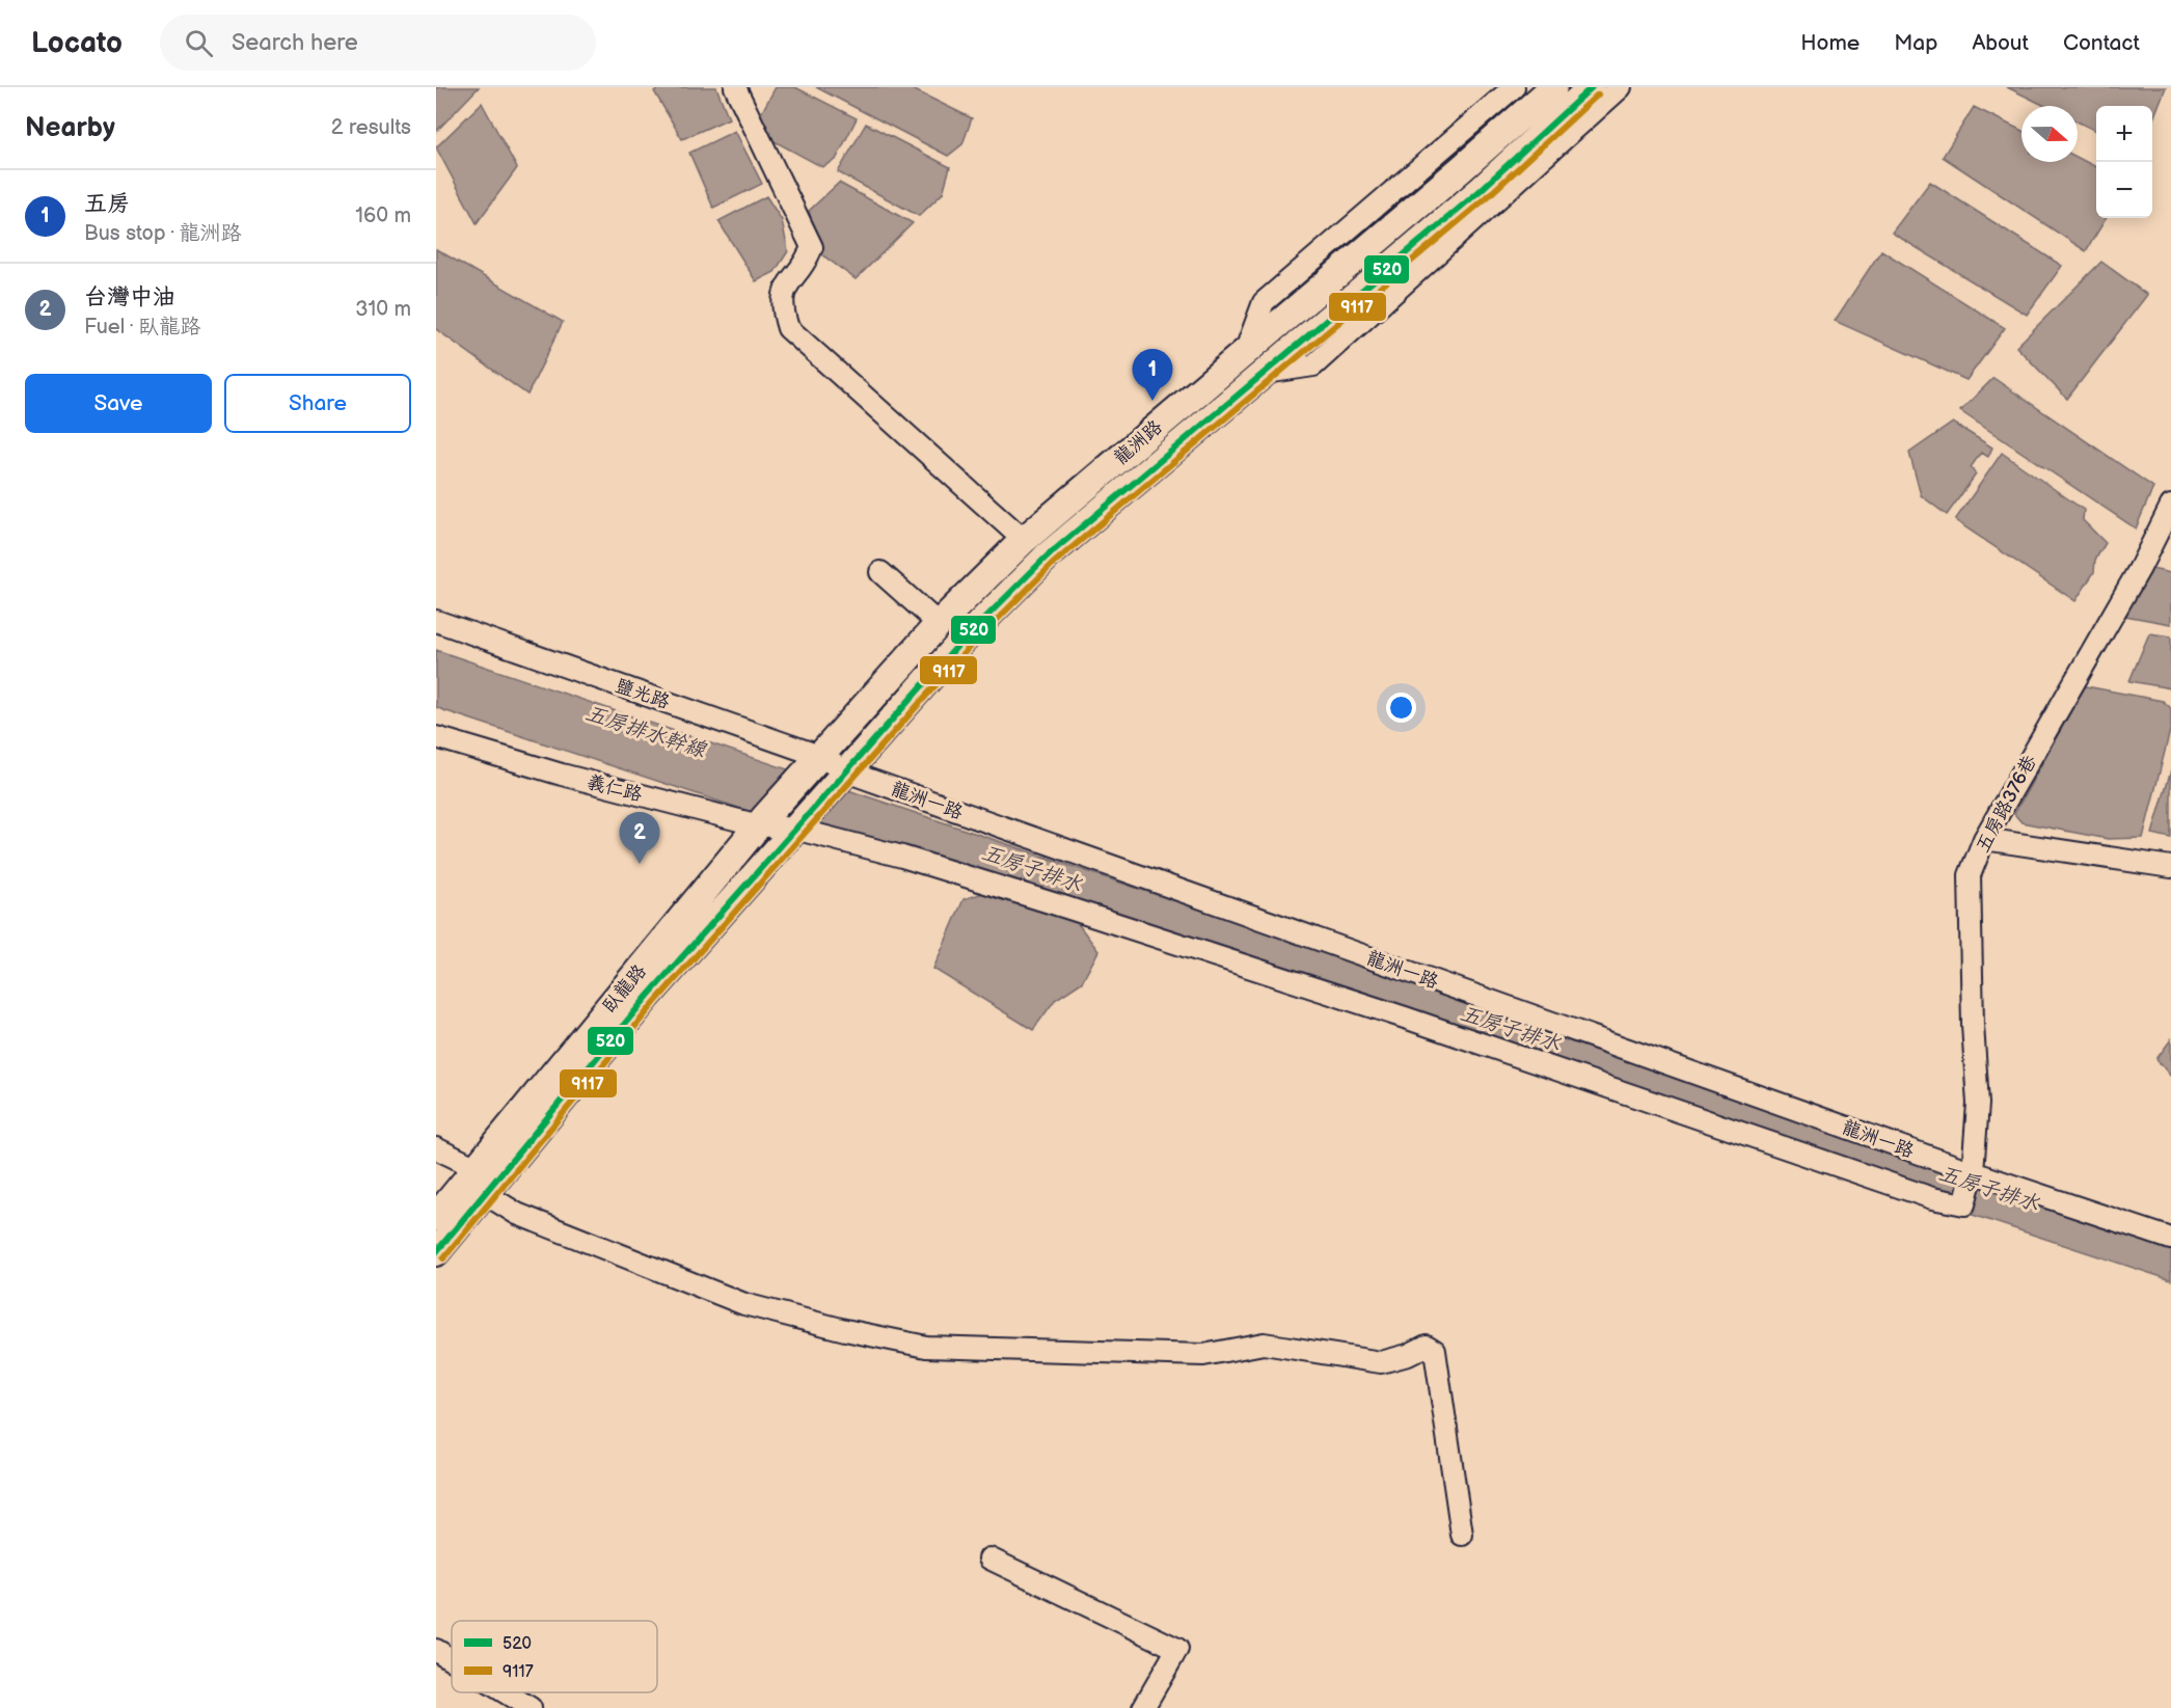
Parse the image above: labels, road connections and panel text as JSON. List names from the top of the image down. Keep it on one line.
{"streets":{"main road":["龍洲路","臥龍路"],"street":["鹽光路","義仁路","龍洲一路","五房路376巷"]},"crossings":[["龍洲路","鹽光路"],["龍洲路","義仁路"],["龍洲路","龍洲一路"],["龍洲路","臥龍路"],["鹽光路","龍洲一路"],["鹽光路","臥龍路"],["義仁路","龍洲一路"],["義仁路","五房路376巷"],["義仁路","臥龍路"],["龍洲一路","五房路376巷"]],"water":["五房排水幹線","五房子排水"],"lines":["transit line 520","transit line 9117"],"legend":["520","9117"],"north":"right","page":{"header":"Locato","search":"Search here","nav":["Home","Map","About","Contact"],"heading":["Nearby","2 results"],"map_buttons":["+","−"],"list":[{"mark":"1","name":"五房","note":"Bus stop · 龍洲路","value":"160 m"},{"mark":"2","name":"台灣中油","note":"Fuel · 臥龍路","value":"310 m"}],"pins":["1","2"],"buttons":["Save","Share"]}}
